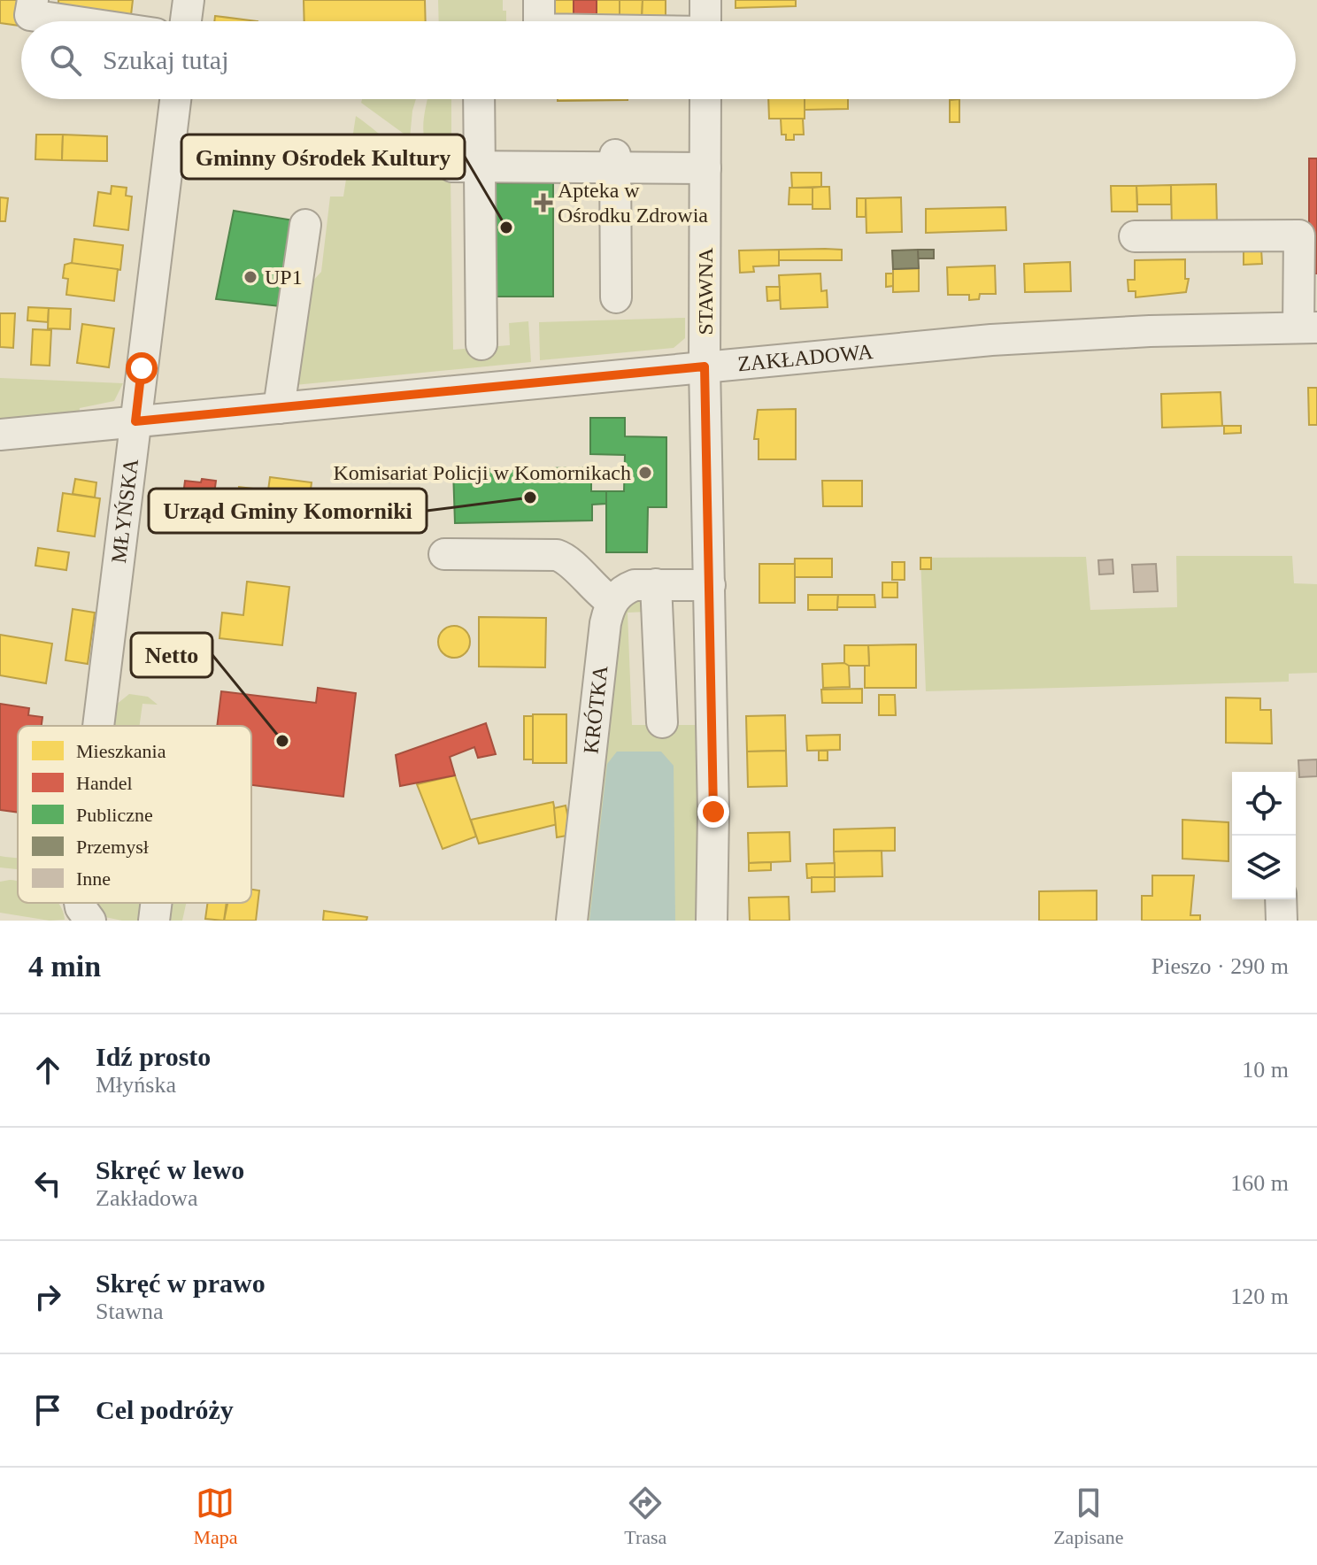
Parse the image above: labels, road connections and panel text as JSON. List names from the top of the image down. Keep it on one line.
{"streets":{"street":["STAWNA","ZAKŁADOWA","MŁYŃSKA","KRÓTKA"]},"crossings":[["STAWNA","ZAKŁADOWA"],["ZAKŁADOWA","MŁYŃSKA"]],"places":{"health":["Apteka w Ośrodku Zdrowia"],"other":["Gminny Ośrodek Kultury","UP1","Komisariat Policji w Komornikach","Urząd Gminy Komorniki","Netto"]},"legend":["Mieszkania","Handel","Publiczne","Przemysł","Inne"],"page":{"search":"Szukaj tutaj","heading":["4 min","Pieszo · 290 m"],"list":[["Idź prosto","Młyńska","10 m"],["Skręć w lewo","Zakładowa","160 m"],["Skręć w prawo","Stawna","120 m"],"Cel podróży"],"nav":["Mapa","Trasa","Zapisane"]}}
